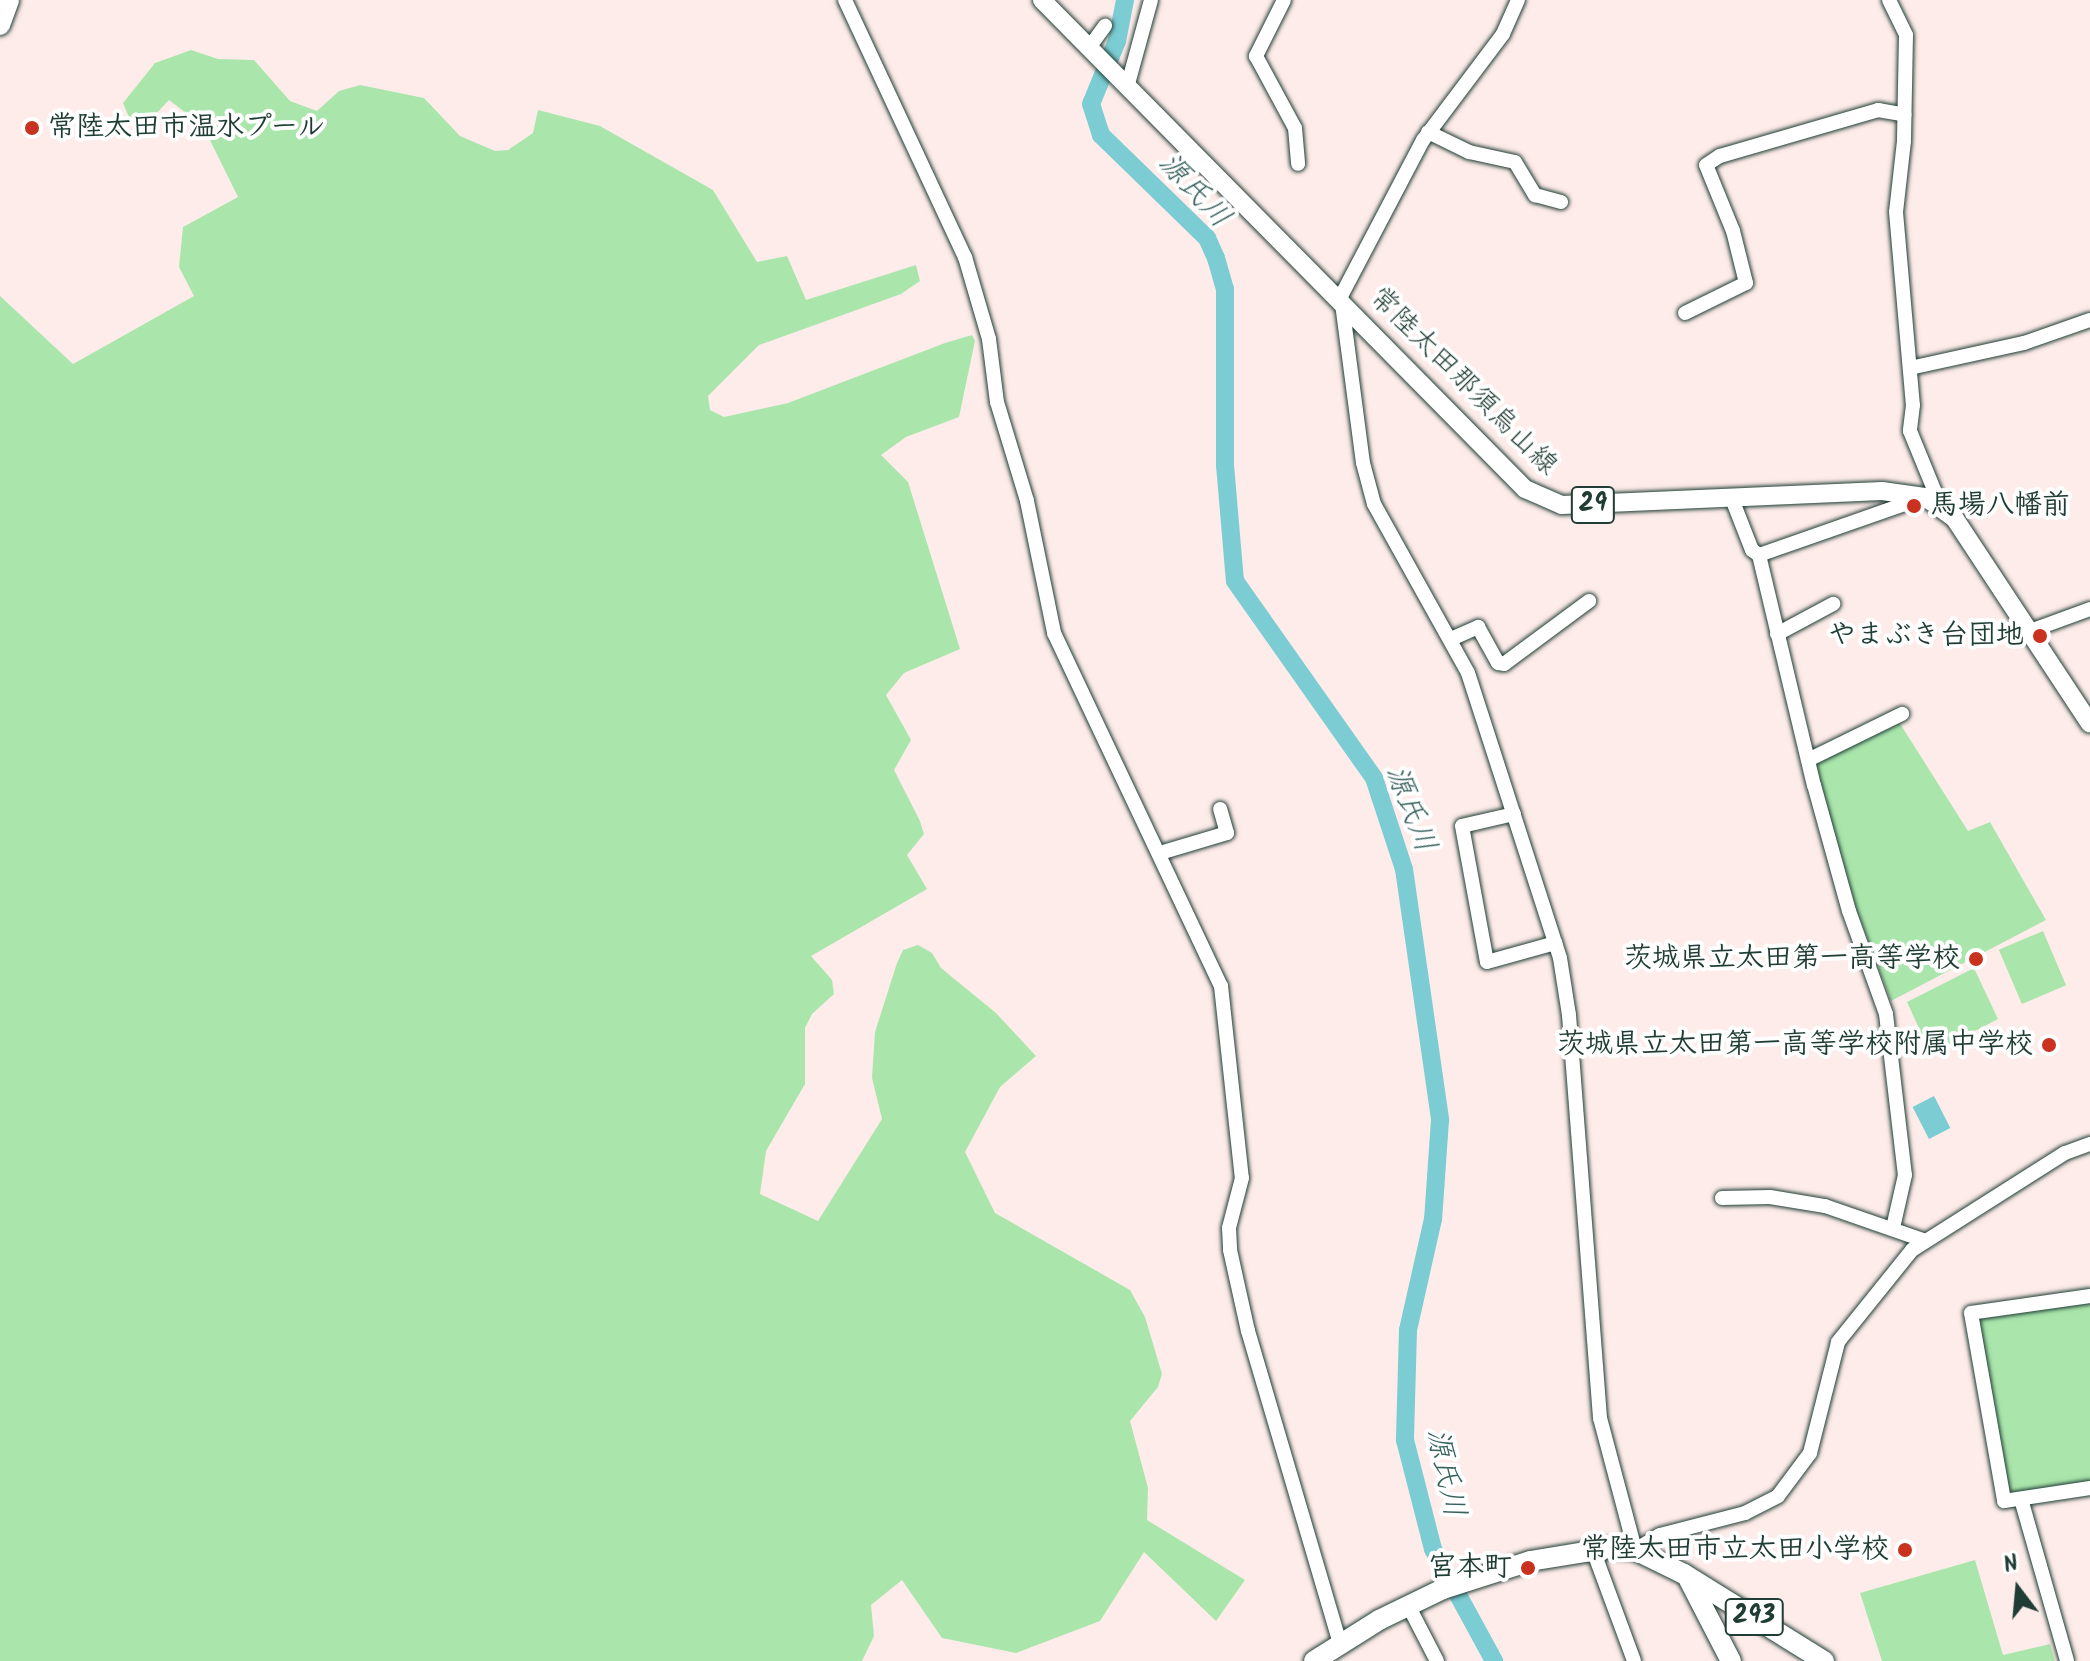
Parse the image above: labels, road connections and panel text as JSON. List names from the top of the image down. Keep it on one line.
{"streets":{"highway":["293"],"main road":["常陸太田那須烏山線","29"]},"water":["源氏川"],"places":["常陸太田市温水プール","馬場八幡前","やまぶき台団地","茨城県立太田第一高等学校","茨城県立太田第一高等学校附属中学校","常陸太田市立太田小学校","宮本町"],"north":"top"}
